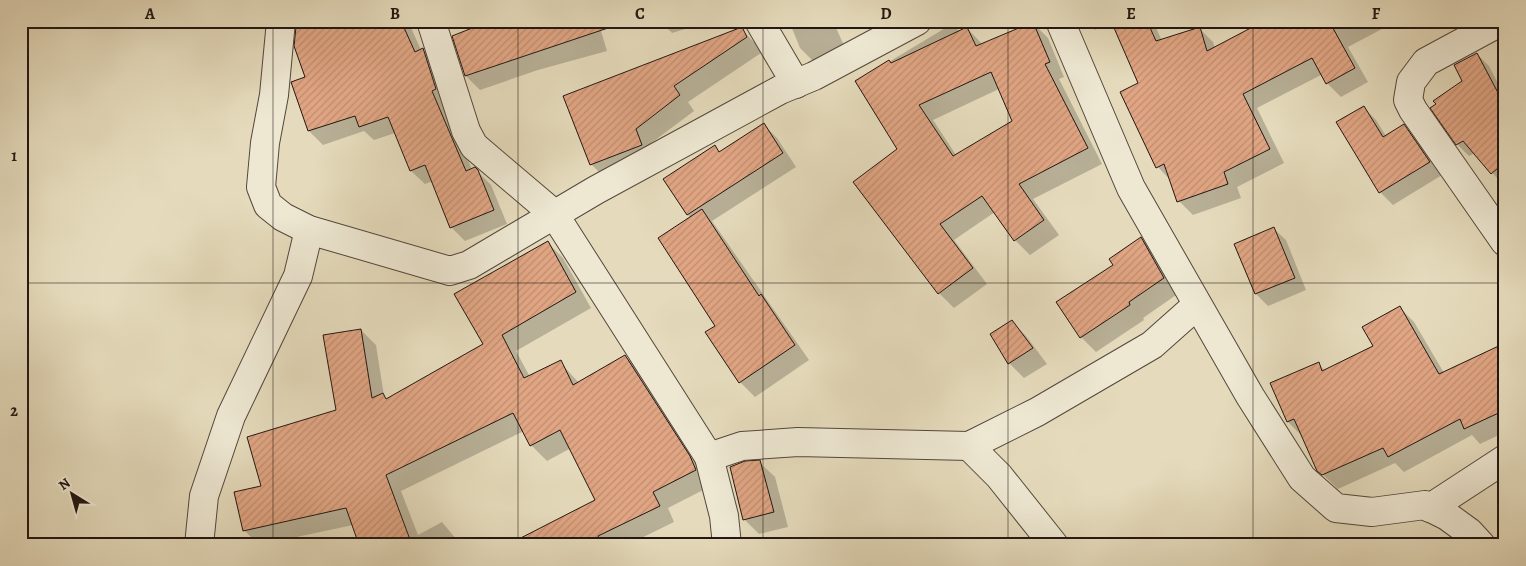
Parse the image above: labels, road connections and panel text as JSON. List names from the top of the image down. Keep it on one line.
{"north":"top left","grid":{"columns":["A","B","C","D","E","F"],"rows":["1","2"]}}
